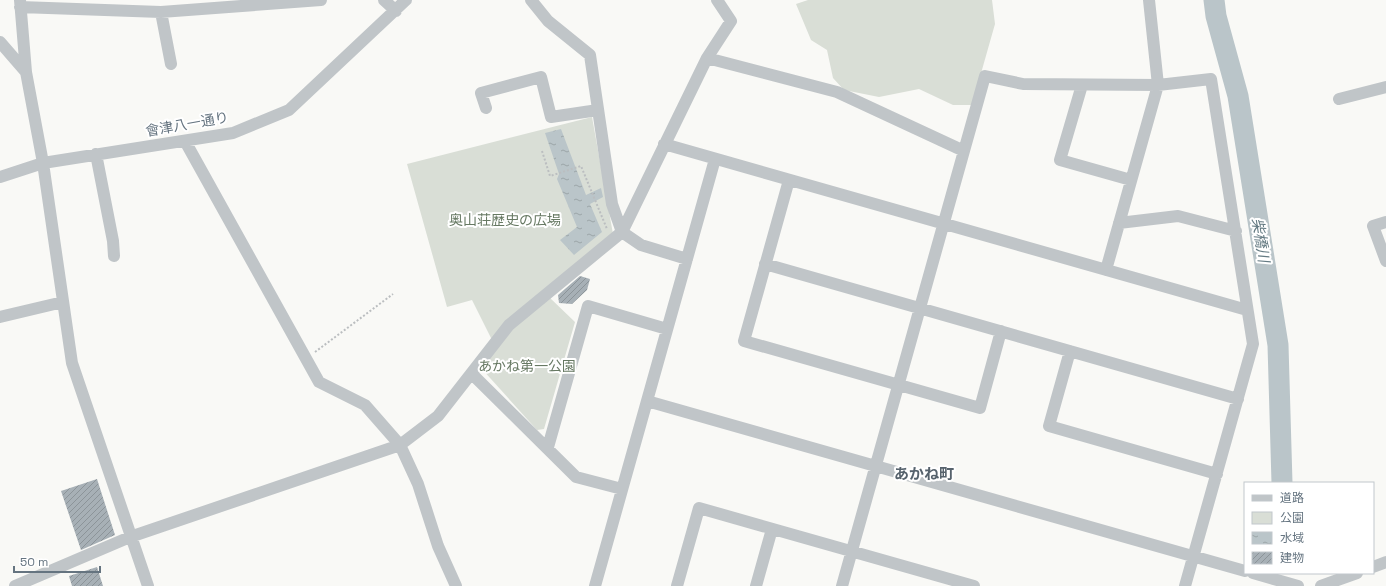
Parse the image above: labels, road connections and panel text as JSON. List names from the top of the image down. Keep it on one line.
{"streets":{"street":["會津八一通り"]},"districts":["あかね町"],"water":["柴橋川"],"parks":["奥山荘歴史の広場","あかね第一公園"],"legend":["道路","公園","水域","建物"],"scale_bar":"50 m"}
